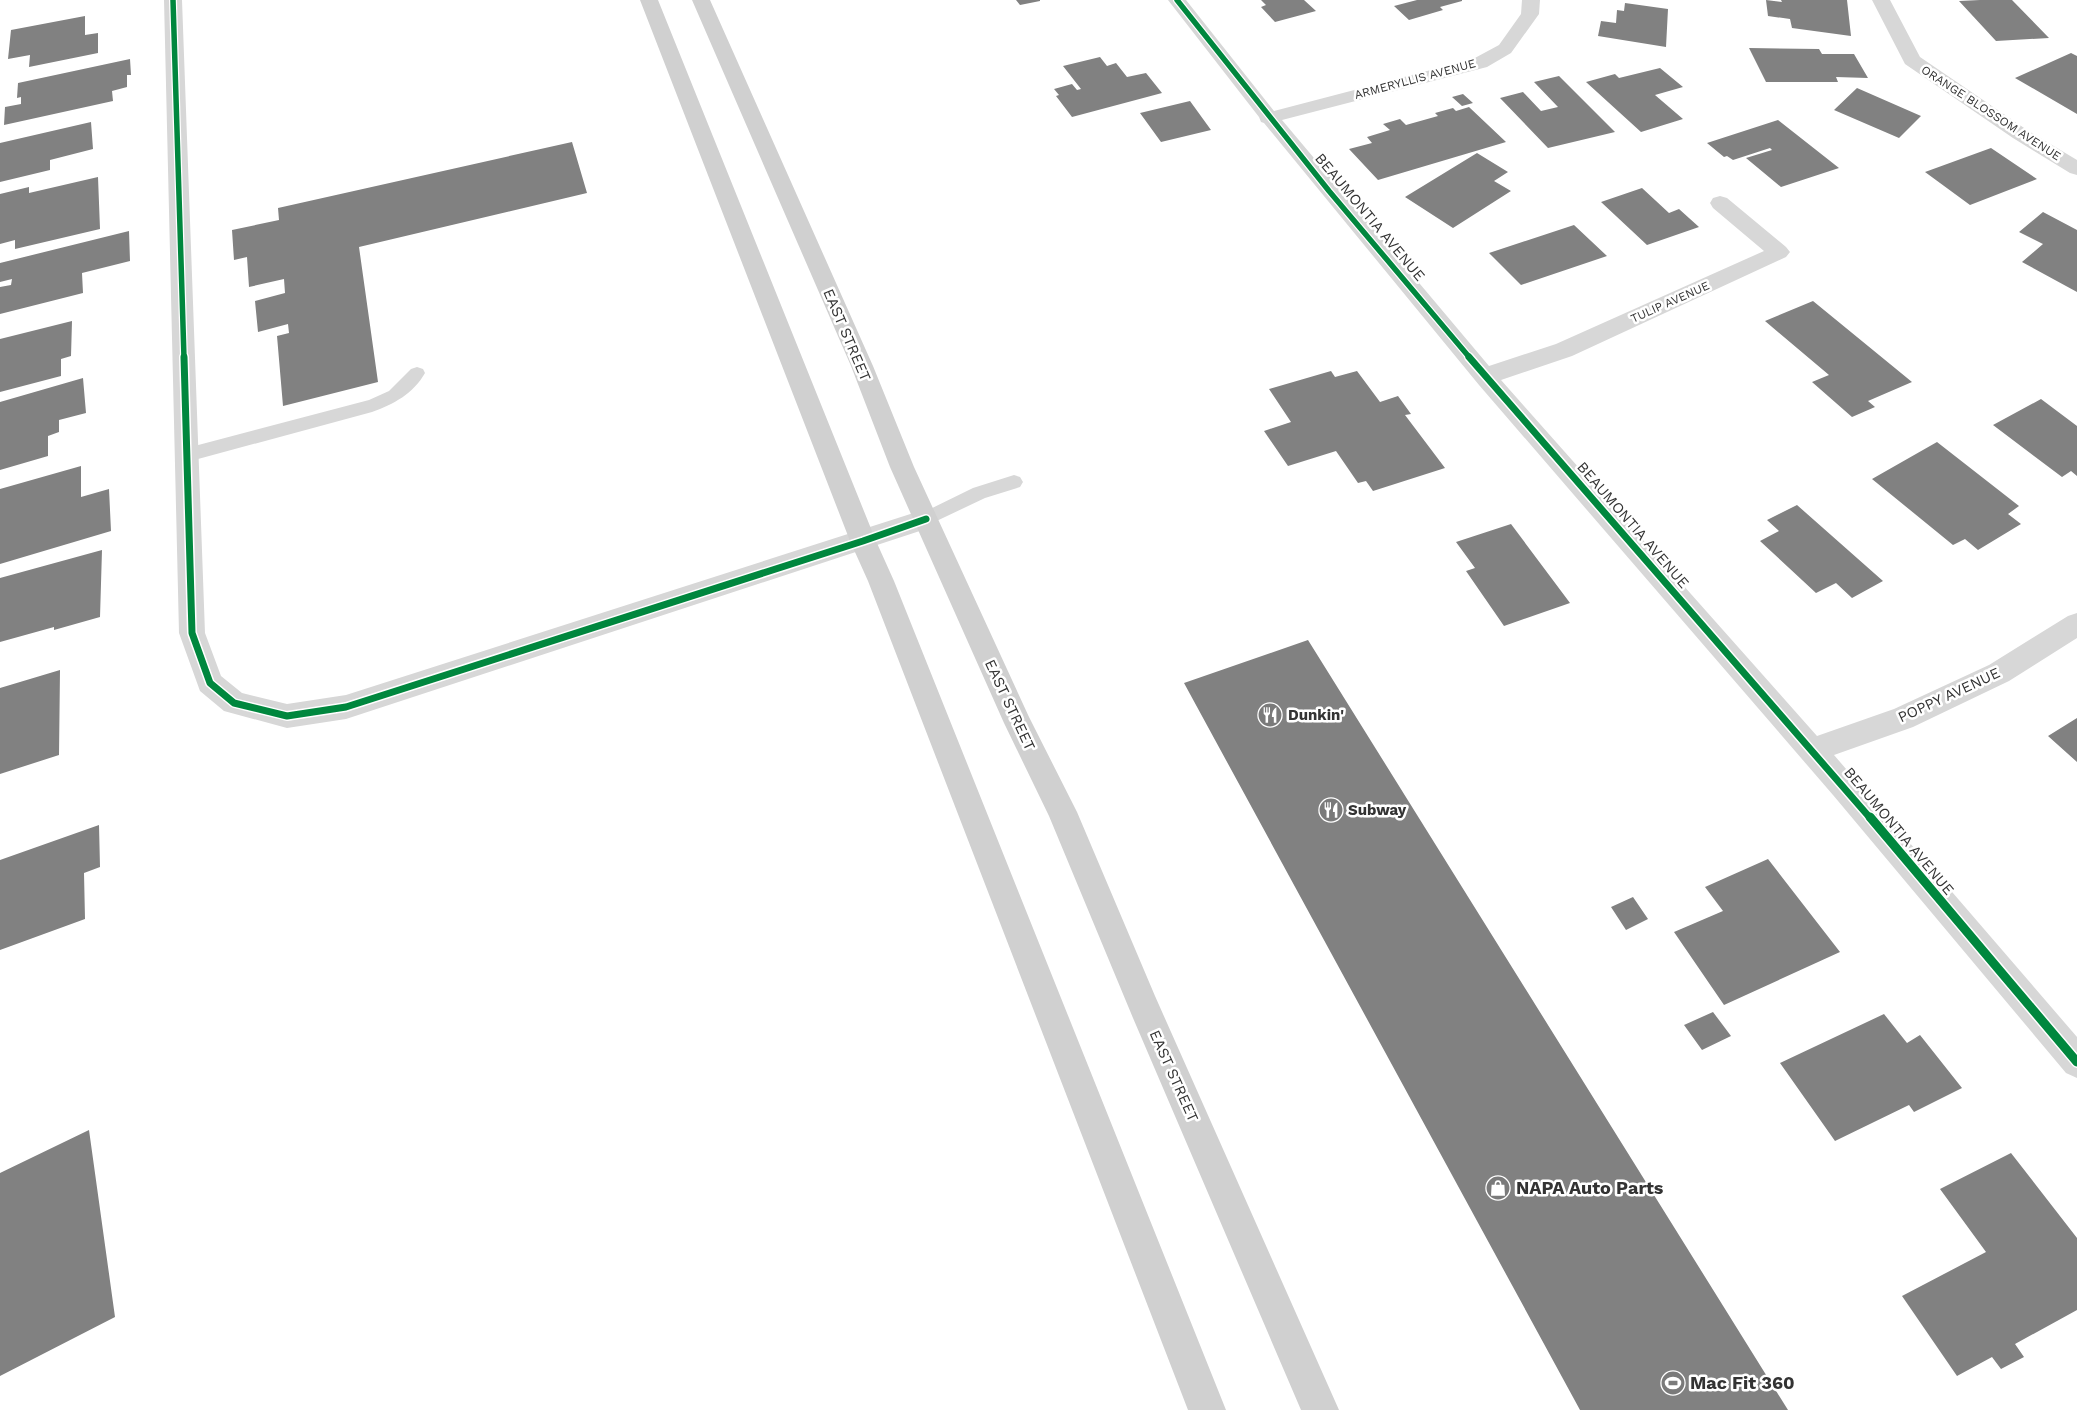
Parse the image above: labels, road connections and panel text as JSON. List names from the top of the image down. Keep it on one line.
{"streets":{"main road":["EAST STREET"],"street":["ARMERYLLIS AVENUE","ORANGE BLOSSOM AVENUE","BEAUMONTIA AVENUE","TULIP AVENUE","POPPY AVENUE"]},"crossings":[["ARMERYLLIS AVENUE","BEAUMONTIA AVENUE"],["BEAUMONTIA AVENUE","TULIP AVENUE"],["BEAUMONTIA AVENUE","POPPY AVENUE"]],"places":{"restaurant":["Dunkin'","Subway"],"shop":["NAPA Auto Parts"],"sports":["Mac Fit 360"]}}
